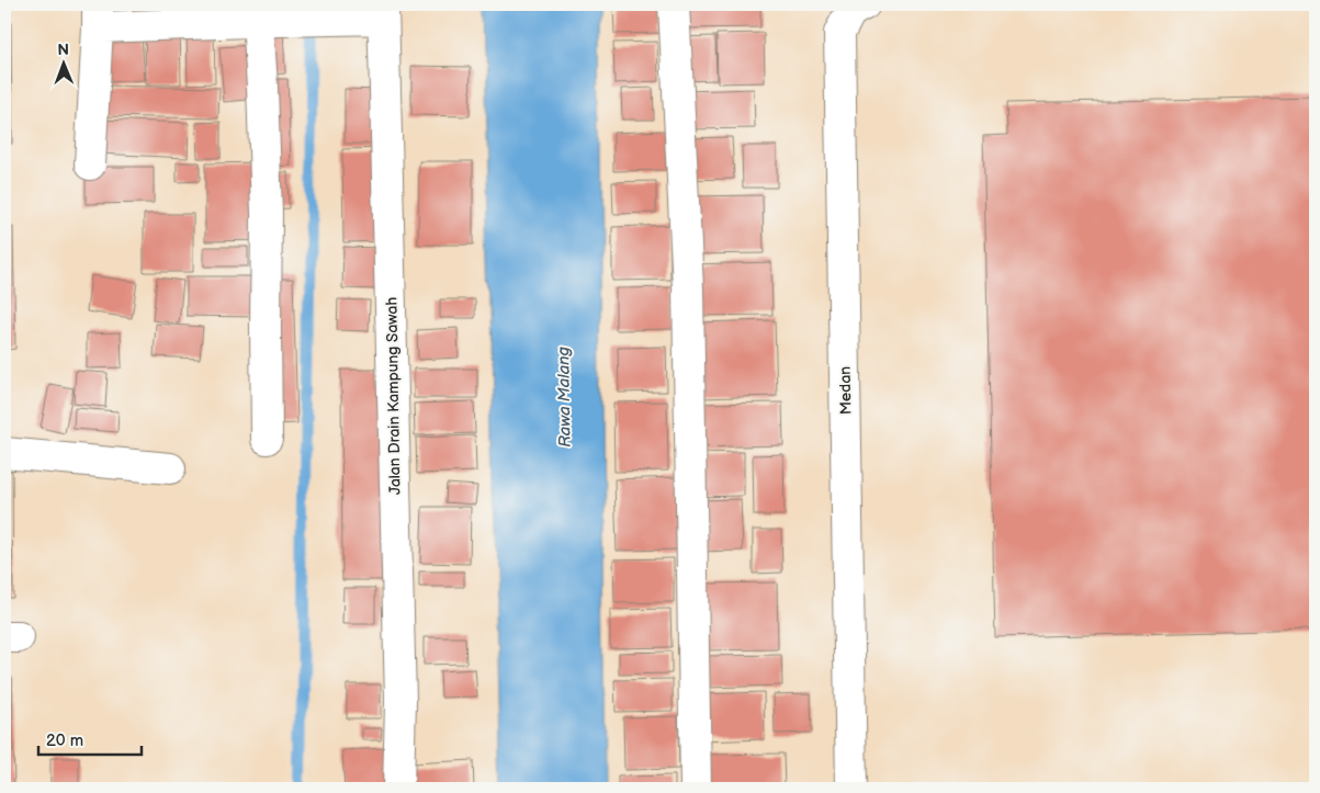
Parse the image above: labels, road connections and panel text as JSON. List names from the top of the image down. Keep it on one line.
{"streets":{"street":["Medan","Jalan Drain Kampung Sawah"]},"water":["Rawa Malang"],"scale_bar":"20 m","north":"top"}
